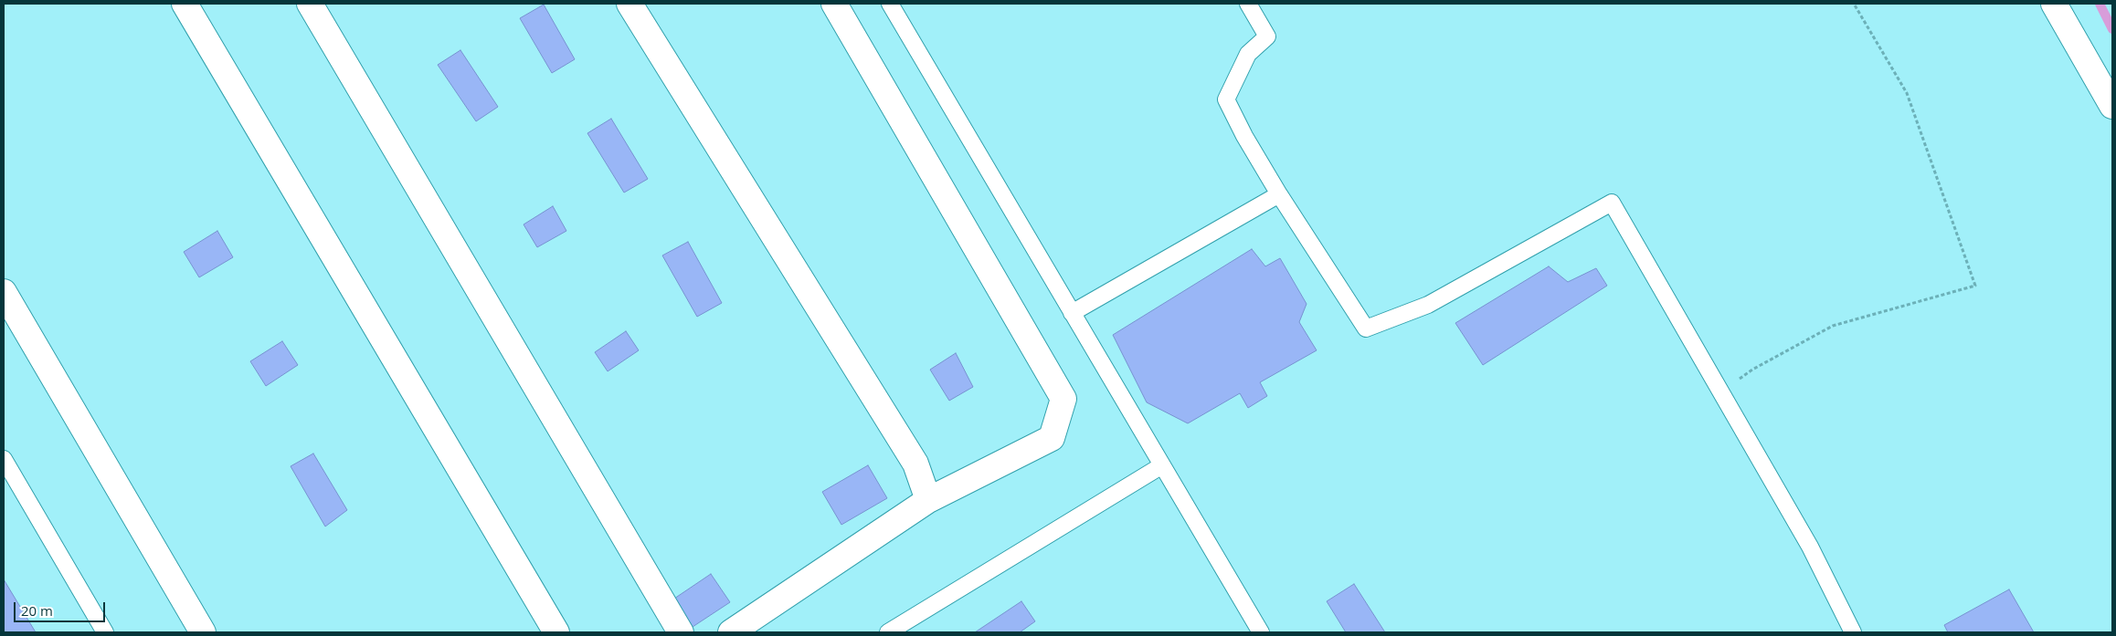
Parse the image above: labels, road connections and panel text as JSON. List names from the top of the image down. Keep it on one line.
{"scale_bar":"20 m"}
